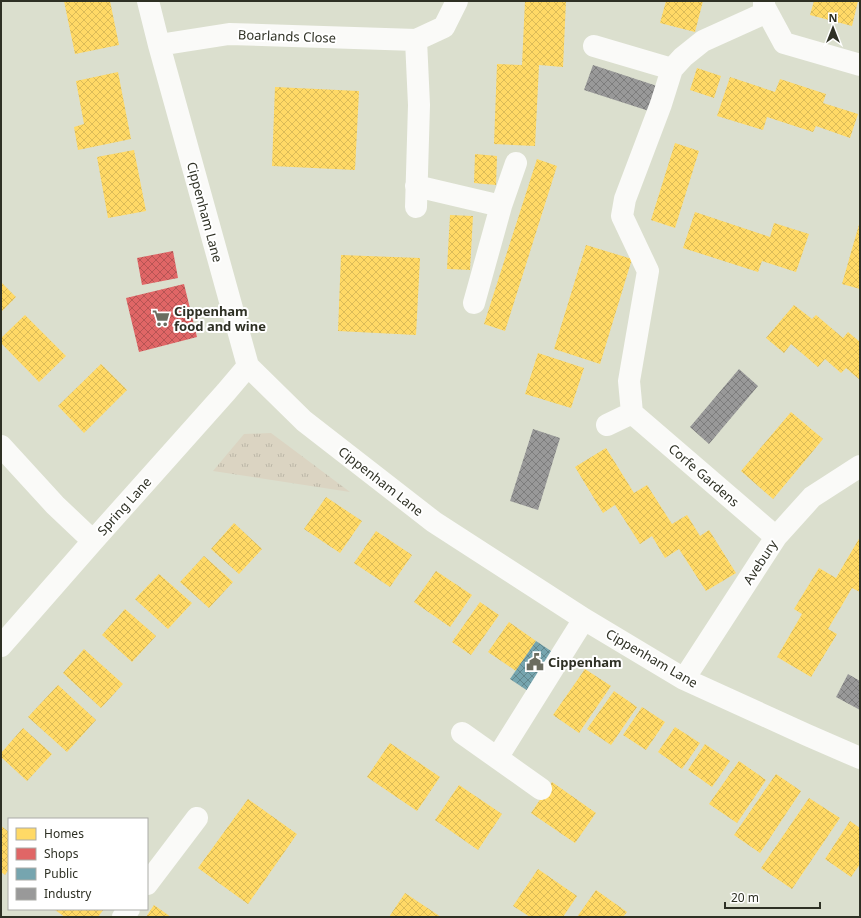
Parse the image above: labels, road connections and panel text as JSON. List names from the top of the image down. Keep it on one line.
{"streets":{"street":["Boarlands Close","Cippenham Lane","Corfe Gardens","Spring Lane","Avebury"]},"crossings":[["Boarlands Close","Cippenham Lane"],["Cippenham Lane","Spring Lane"],["Cippenham Lane","Avebury"],["Corfe Gardens","Avebury"]],"places":{"supermarket":["Cippenham food and wine"],"public building":["Cippenham"]},"legend":["Homes","Shops","Public","Industry"],"scale_bar":"20 m","north":"top"}
